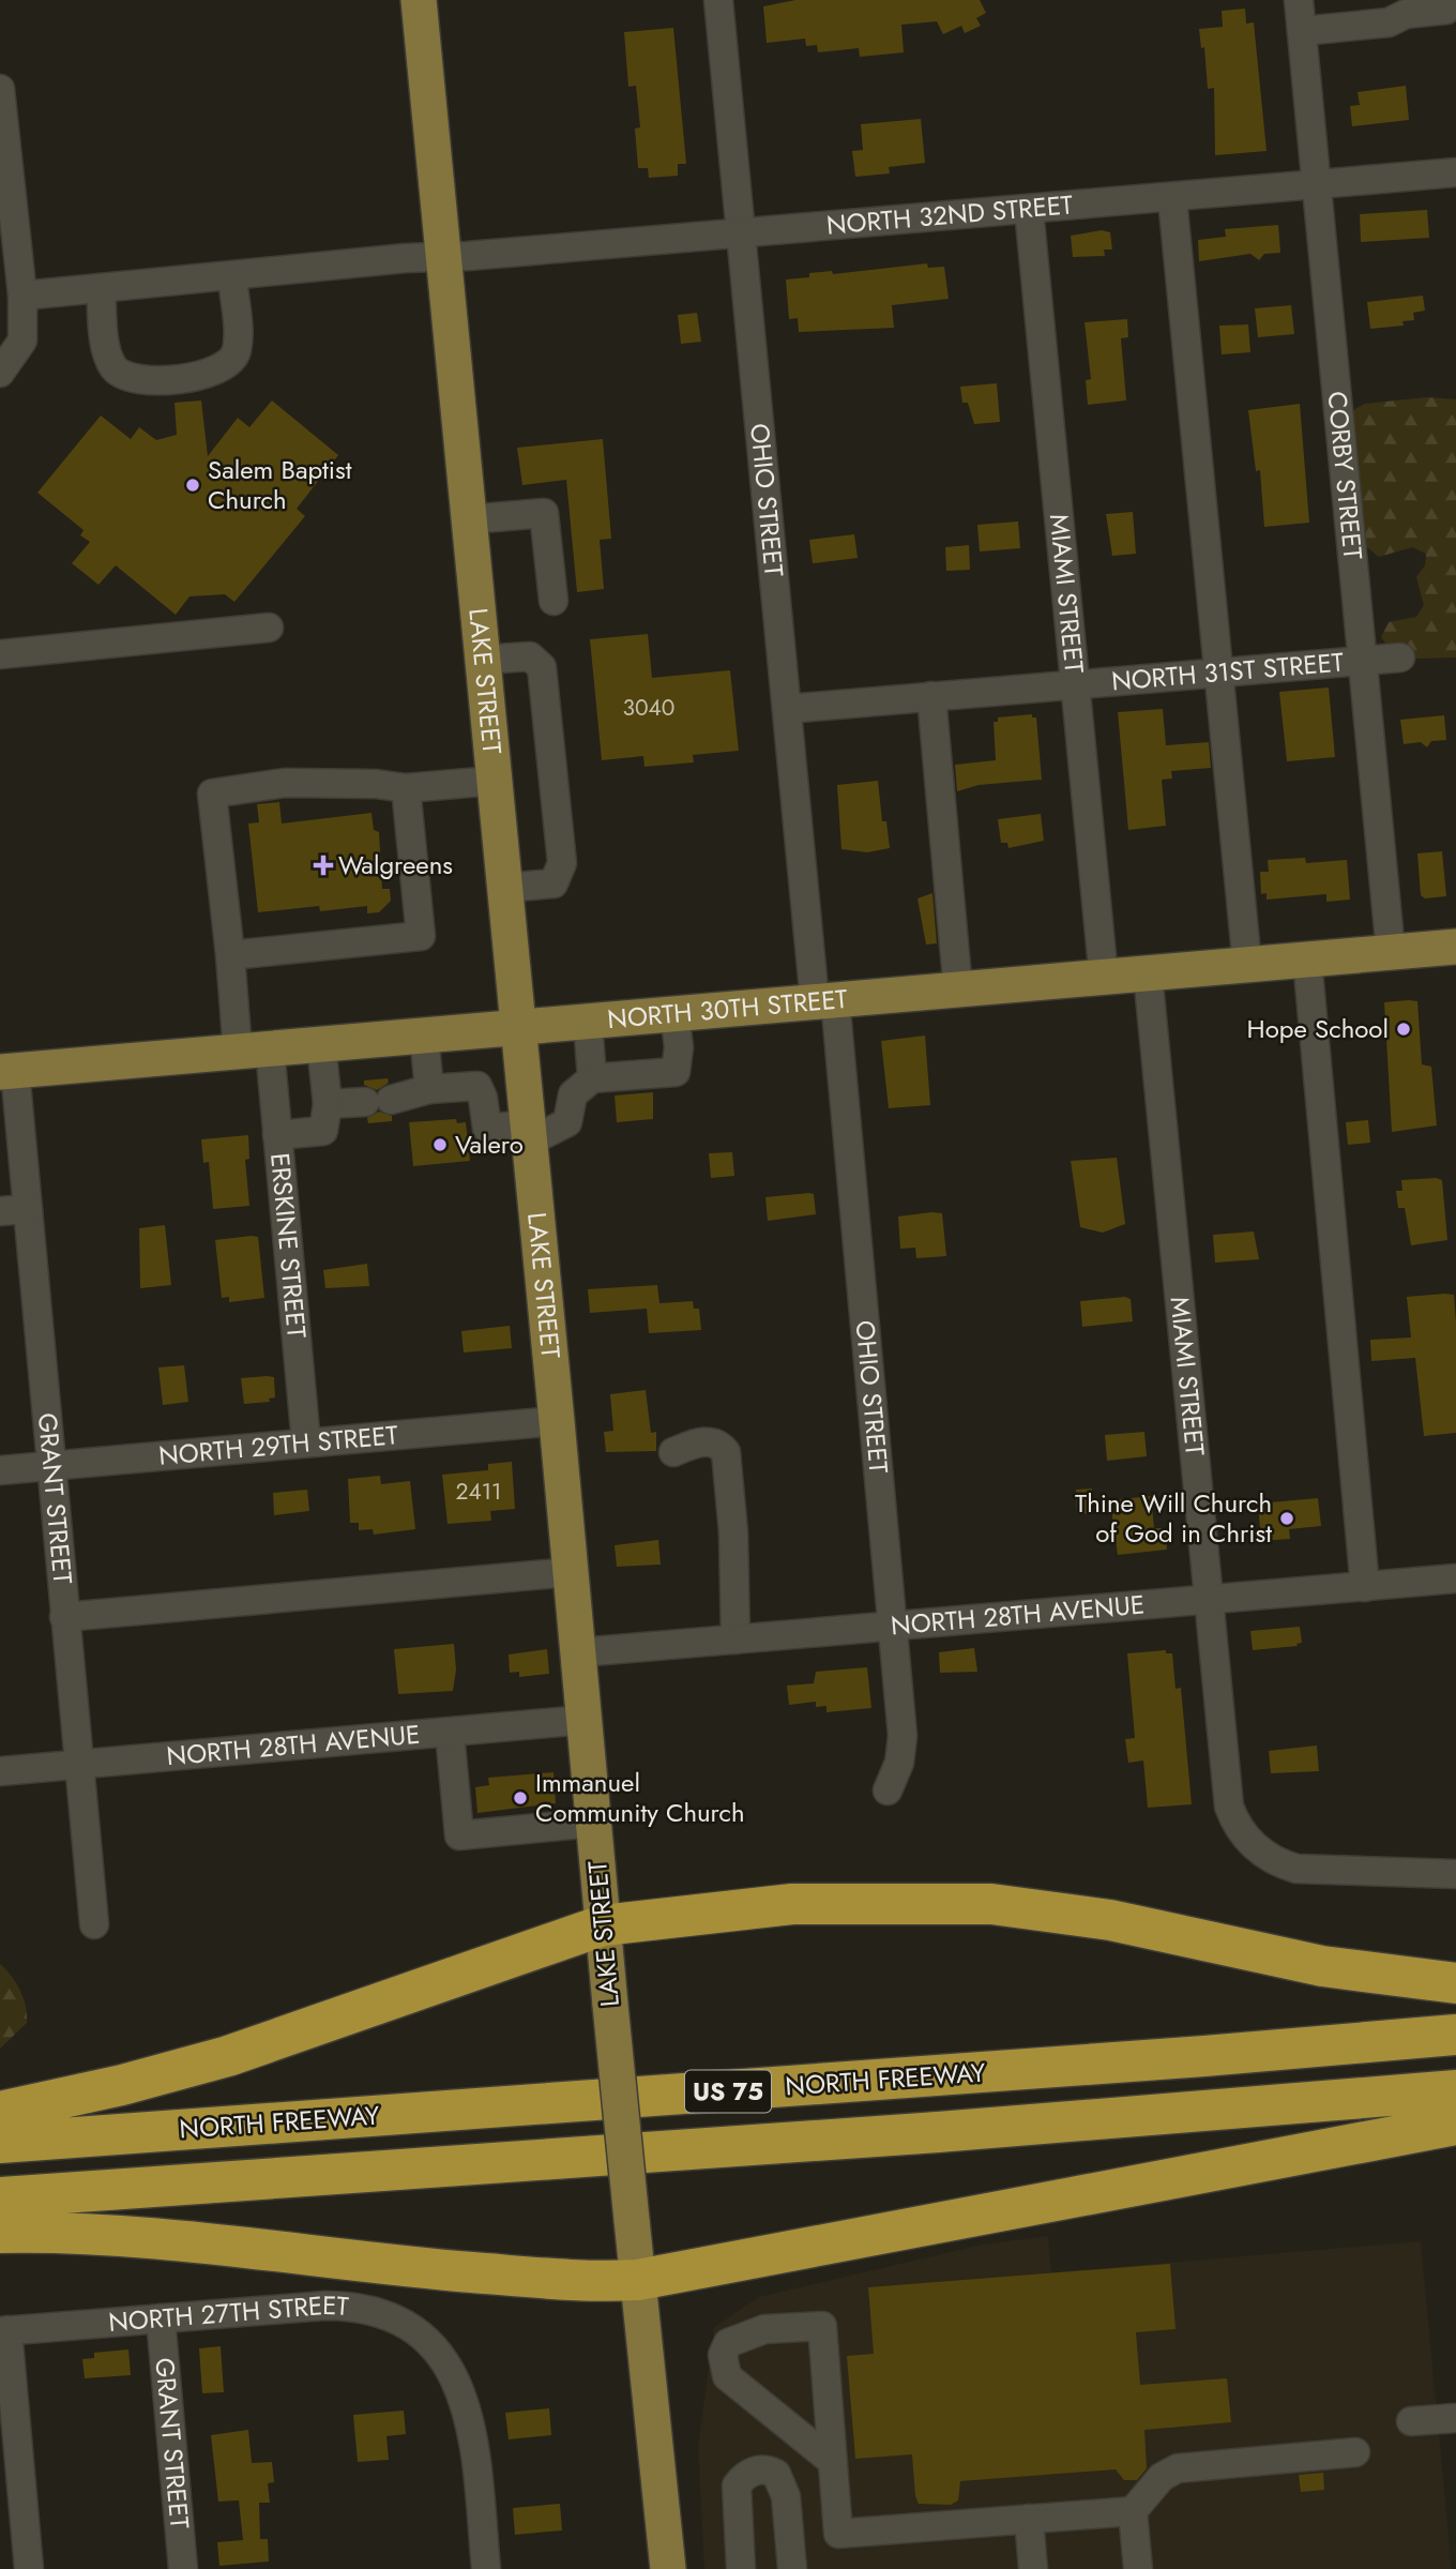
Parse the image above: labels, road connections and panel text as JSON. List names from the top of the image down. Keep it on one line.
{"streets":{"highway":["NORTH FREEWAY","US 75"],"main road":["LAKE STREET","NORTH 30TH STREET"],"street":["NORTH 32ND STREET","CORBY STREET","OHIO STREET","MIAMI STREET","NORTH 31ST STREET","ERSKINE STREET","NORTH 29TH STREET","GRANT STREET","NORTH 28TH AVENUE","NORTH 27TH STREET"]},"crossings":[["NORTH 32ND STREET","CORBY STREET"],["NORTH 32ND STREET","OHIO STREET"],["NORTH 32ND STREET","MIAMI STREET"],["NORTH 32ND STREET","LAKE STREET"],["CORBY STREET","NORTH 31ST STREET"],["CORBY STREET","NORTH 30TH STREET"],["OHIO STREET","NORTH 31ST STREET"],["OHIO STREET","NORTH 30TH STREET"],["OHIO STREET","NORTH 28TH AVENUE"],["MIAMI STREET","NORTH 31ST STREET"],["MIAMI STREET","NORTH 30TH STREET"],["MIAMI STREET","NORTH 28TH AVENUE"],["LAKE STREET","NORTH 30TH STREET"],["LAKE STREET","NORTH 29TH STREET"],["LAKE STREET","NORTH 28TH AVENUE"],["NORTH 30TH STREET","ERSKINE STREET"],["NORTH 30TH STREET","GRANT STREET"],["ERSKINE STREET","NORTH 29TH STREET"],["NORTH 29TH STREET","GRANT STREET"],["GRANT STREET","NORTH 28TH AVENUE"],["GRANT STREET","NORTH 27TH STREET"]],"places":{"other":["Salem Baptist Church","Hope School","Valero","Thine Will Church of God in Christ","Immanuel Community Church"],"health":["Walgreens"]},"house_numbers":["3040","2411"]}
